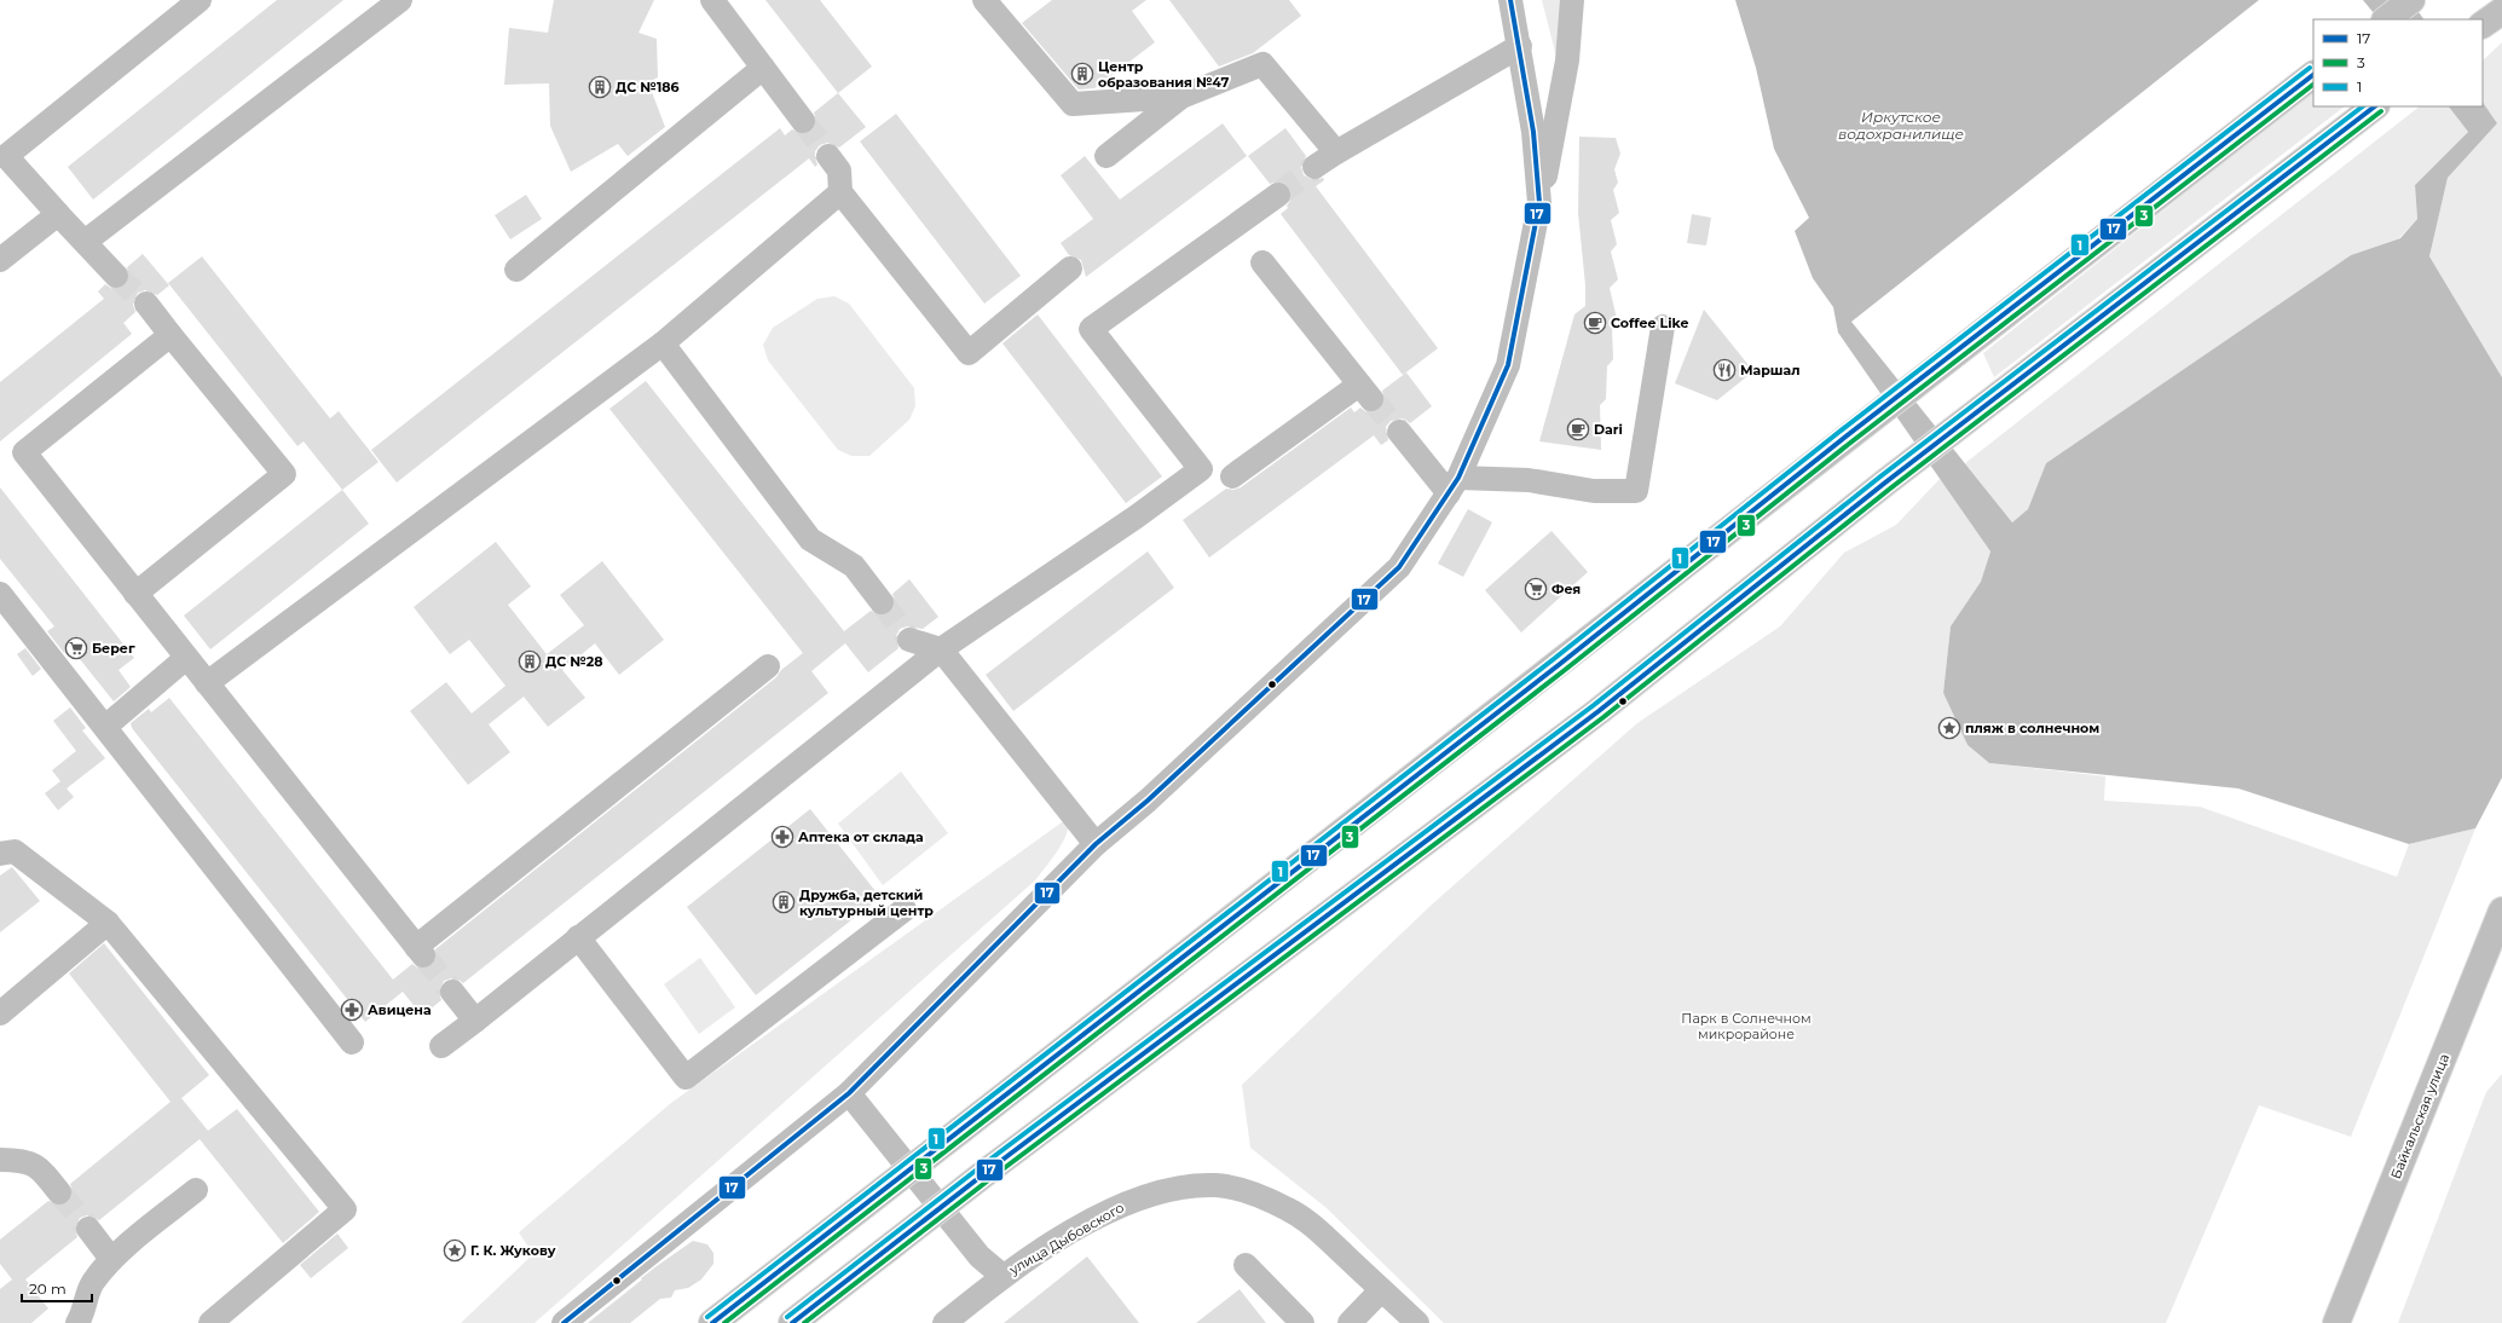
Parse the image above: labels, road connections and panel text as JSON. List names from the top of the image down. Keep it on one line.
{"streets":{"main road":["Байкальская улица"],"street":["улица Дыбовского"]},"water":["Иркутское водохранилище"],"parks":["Парк в Солнечном микрорайоне"],"places":{"building":["Центр образования №47","ДС №186","ДС №28","Дружба, детский культурный центр"],"cafe":["Coffee Like","Dari"],"restaurant":["Маршал"],"supermarket":["Фея","Берег"],"place":["пляж в солнечном","Г. К. Жукову"],"pharmacy":["Аптека от склада","Авицена"]},"lines":["transit line 17","transit line 1","transit line 3"],"legend":["17","3","1"],"scale_bar":"20 m"}
